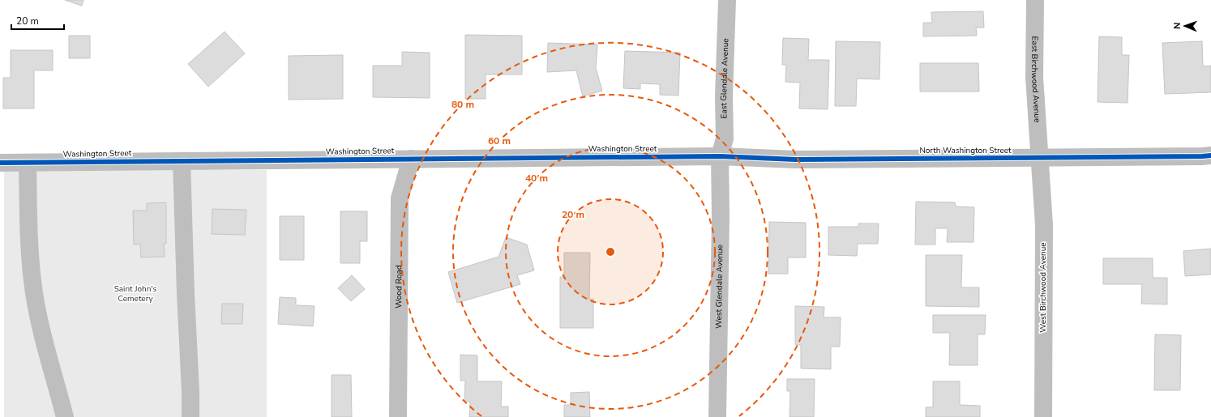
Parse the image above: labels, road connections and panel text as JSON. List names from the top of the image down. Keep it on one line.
{"streets":{"street":["East Glendale Avenue","East Birchwood Avenue","Washington Street","North Washington Street","Wood Road","West Glendale Avenue","West Birchwood Avenue"]},"crossings":[["East Glendale Avenue","Washington Street"],["East Glendale Avenue","North Washington Street"],["East Glendale Avenue","West Glendale Avenue"],["East Birchwood Avenue","North Washington Street"],["East Birchwood Avenue","West Birchwood Avenue"],["Washington Street","North Washington Street"],["Washington Street","Wood Road"],["Washington Street","West Glendale Avenue"],["North Washington Street","West Glendale Avenue"],["North Washington Street","West Birchwood Avenue"]],"parks":["Saint John's Cemetery"],"scale_bar":"20 m","north":"left","rings":["80 m","60 m","40 m","20 m"]}
